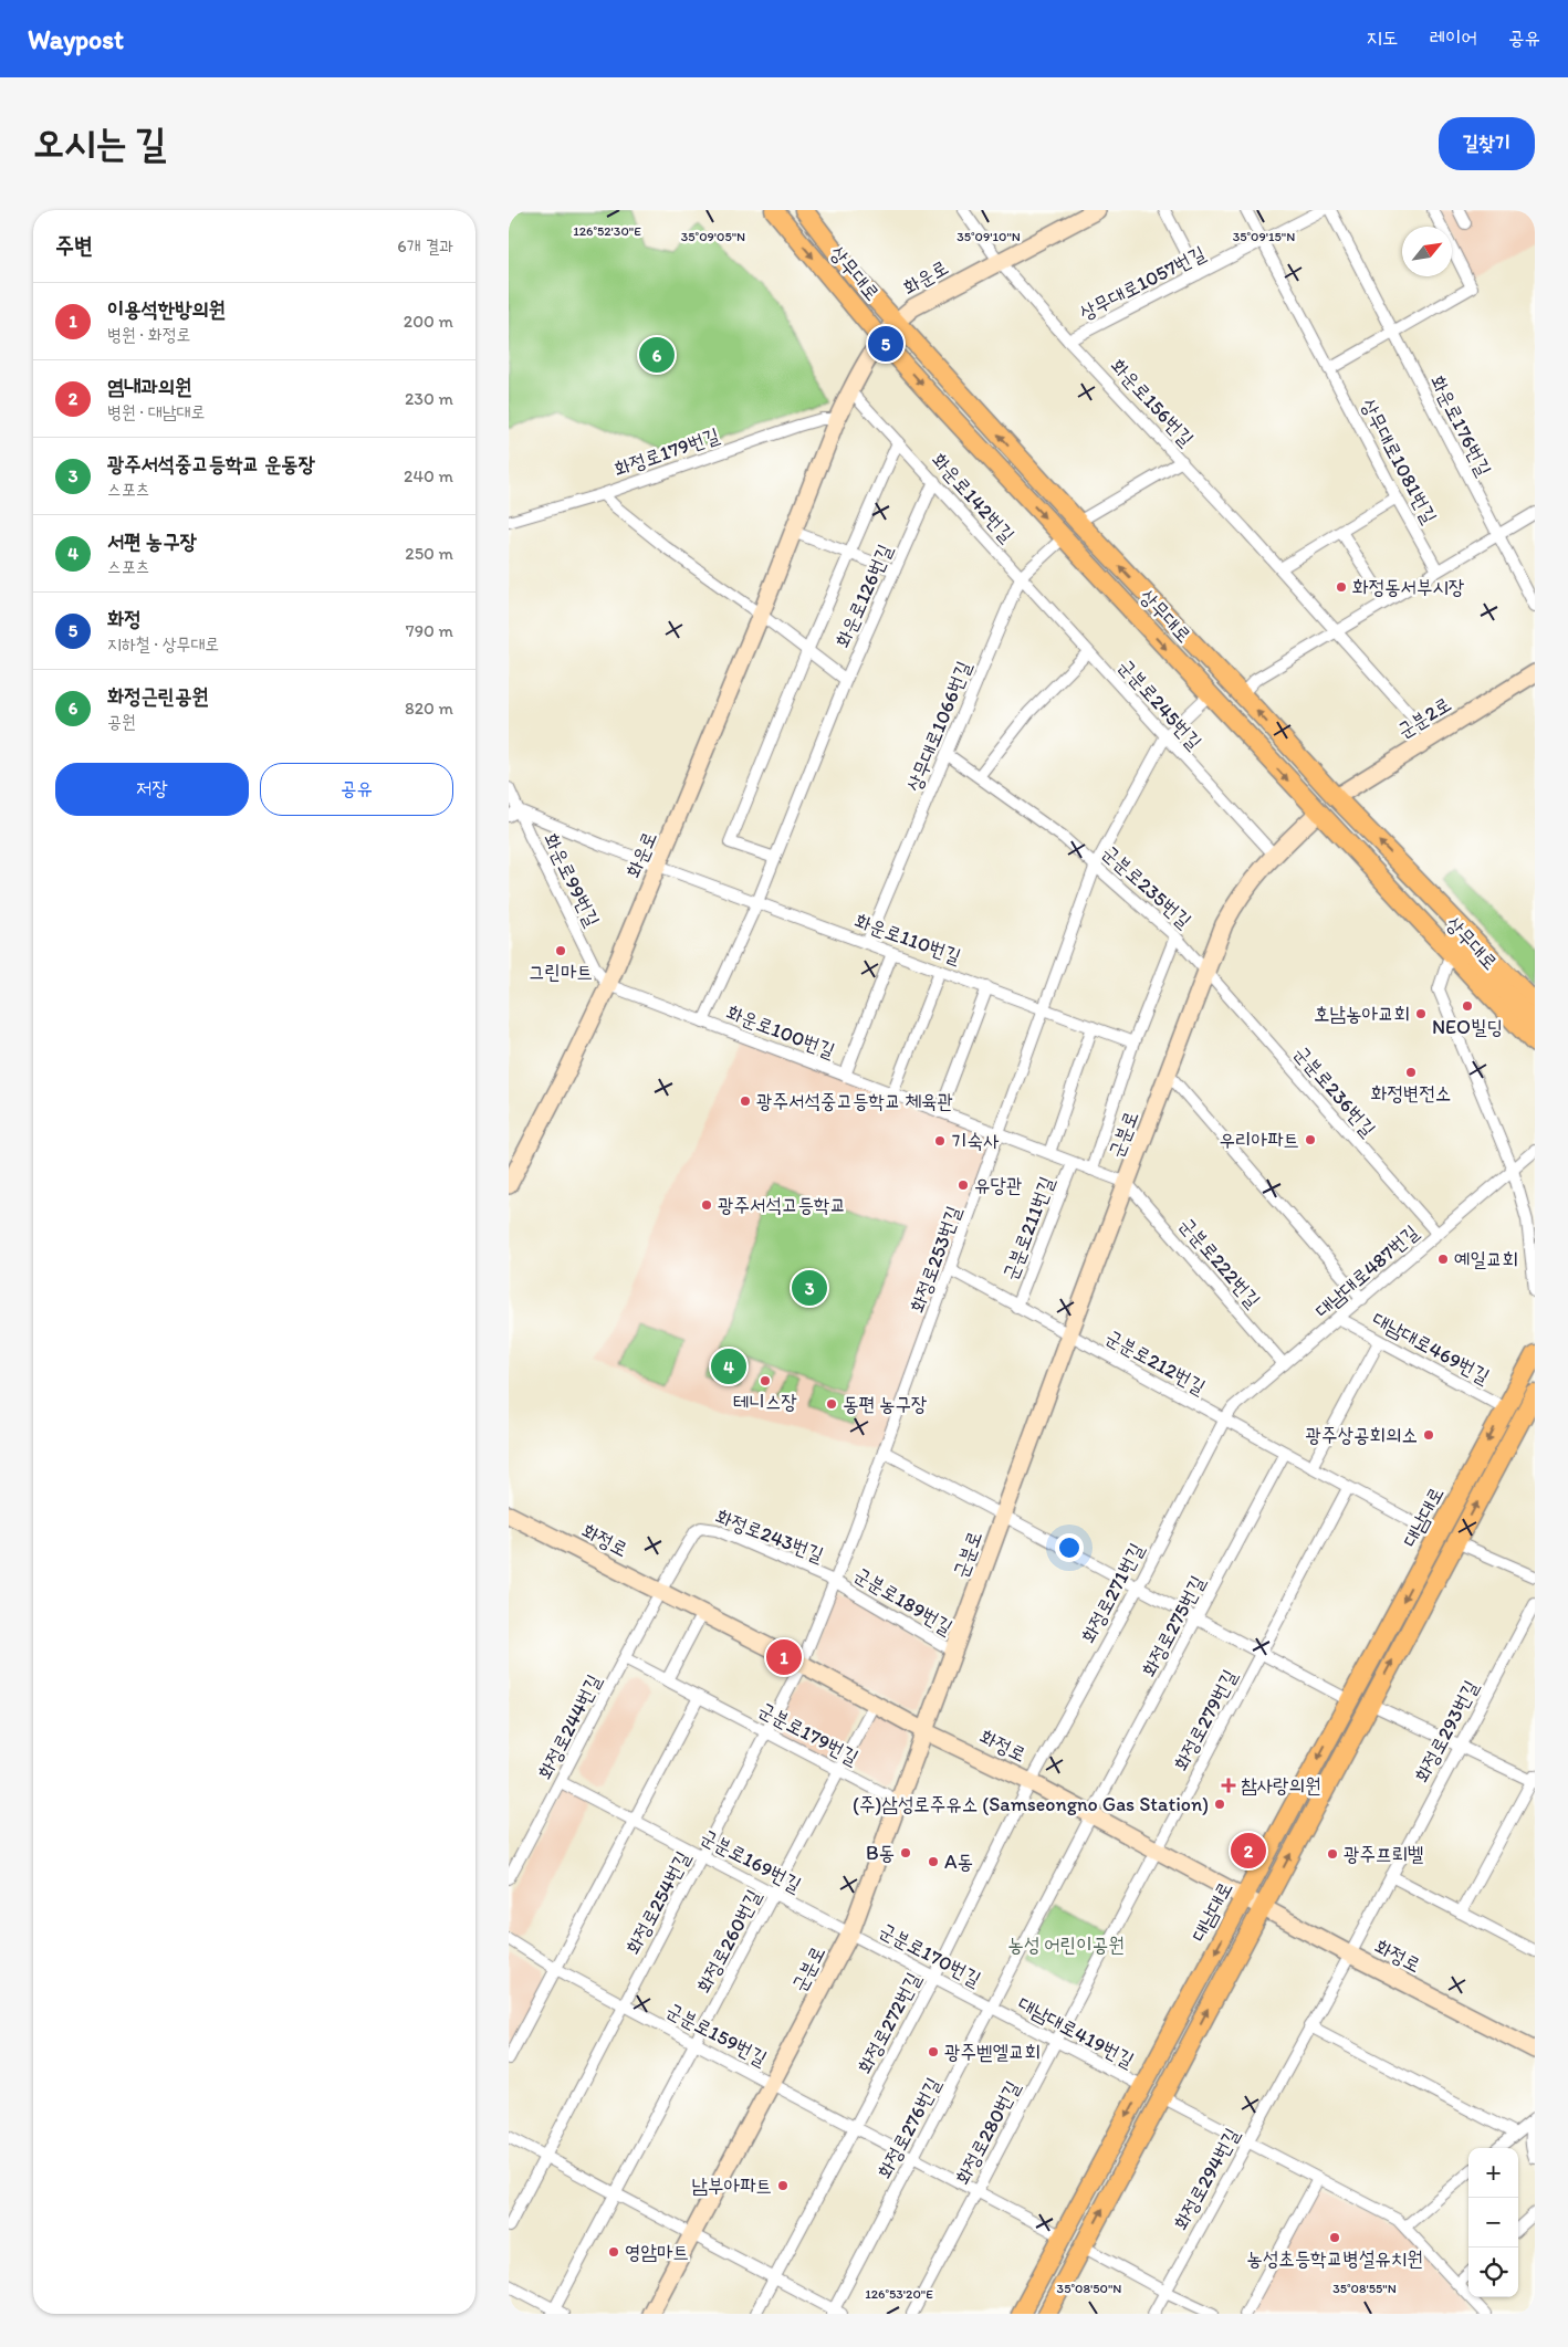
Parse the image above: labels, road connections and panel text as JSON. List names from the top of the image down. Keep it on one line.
{"streets":{"main road":["상무대로","대남대로"],"street":["화운로","상무대로1057번길","화운로156번길","화운로176번길","화정로179번길","상무대로1081번길","화운로142번길","화운로126번길","군분로245번길","군분2로","상무대로1066번길","화운로99번길","군분로235번길","화운로110번길","화운로100번길","군분로236번길","군분로","군분로211번길","화정로253번길","군분로222번길","대남대로487번길","대남대로469번길","군분로212번길","화정로243번길","화정로","화정로271번길","군분로189번길","화정로275번길","화정로279번길","화정로244번길","화정로293번길","군분로179번길","군분로169번길","화정로254번길","화정로260번길","군분로170번길","화정로272번길","대남대로419번길","군분로159번길","화정로276번길","화정로280번길","화정로294번길"]},"crossings":[["상무대로","화운로"],["상무대로","군분2로"],["상무대로","상무대로1066번길"],["상무대로","군분로"],["상무대로","화정로253번길"],["상무대로","대남대로487번길"],["화운로","화운로156번길"],["화운로","화정로179번길"],["화운로","화운로142번길"],["화운로","화운로126번길"],["화운로","화운로99번길"],["화운로","화운로110번길"],["화운로","화운로100번길"],["상무대로1057번길","화운로156번길"],["화운로156번길","군분2로"],["화정로179번길","화운로126번길"],["화운로142번길","화운로126번길"],["화운로142번길","군분로245번길"],["화운로142번길","상무대로1066번길"],["군분로245번길","상무대로1066번길"],["군분로245번길","군분로"],["군분로245번길","화정로253번길"],["상무대로1066번길","군분로235번길"],["상무대로1066번길","화운로110번길"],["화운로99번길","화운로110번길"],["화운로99번길","화운로100번길"],["군분로235번길","군분로236번길"],["군분로235번길","군분로"],["군분로235번길","화정로253번길"],["화운로110번길","화운로100번길"],["화운로110번길","화정로253번길"],["화운로100번길","군분로"],["화운로100번길","군분로211번길"],["화운로100번길","화정로253번길"],["화운로100번길","군분로222번길"],["군분로236번길","군분로"],["군분로236번길","대남대로487번길"],["군분로","군분로211번길"],["군분로","군분로222번길"],["군분로","군분로212번길"],["군분로","화정로"],["군분로","군분로189번길"],["군분로","군분로179번길"],["군분로","군분로169번길"],["군분로","군분로170번길"],["군분로","군분로159번길"],["군분로211번길","화정로253번길"],["군분로211번길","군분로212번길"],["화정로253번길","화정로243번길"],["화정로253번길","화정로"],["화정로253번길","군분로189번길"],["화정로253번길","화정로254번길"],["군분로222번길","대남대로487번길"],["대남대로487번길","대남대로469번길"],["대남대로487번길","군분로212번길"],["대남대로487번길","화정로271번길"],["대남대로469번길","대남대로"],["군분로212번길","대남대로"],["군분로212번길","화정로271번길"],["군분로212번길","화정로275번길"],["군분로212번길","화정로279번길"],["대남대로","화정로"],["대남대로","대남대로419번길"],["대남대로","군분로159번길"],["화정로243번길","화정로"],["화정로243번길","군분로189번길"],["화정로243번길","화정로244번길"],["화정로","화정로271번길"],["화정로","화정로275번길"],["화정로","화정로279번길"],["화정로","화정로244번길"],["화정로","화정로293번길"],["화정로","화정로254번길"],["화정로","화정로260번길"],["화정로","화정로272번길"],["화정로","화정로276번길"],["화정로","화정로280번길"],["화정로","화정로294번길"],["화정로271번길","화정로272번길"],["화정로275번길","화정로276번길"],["화정로279번길","화정로280번길"],["화정로244번길","군분로179번길"],["화정로244번길","군분로169번길"],["화정로293번길","화정로294번길"],["군분로179번길","화정로254번길"],["군분로179번길","화정로260번길"],["군분로169번길","화정로254번길"],["군분로169번길","화정로260번길"],["군분로169번길","군분로170번길"],["화정로254번길","군분로159번길"],["화정로260번길","군분로159번길"],["군분로170번길","화정로272번길"],["군분로170번길","대남대로419번길"],["군분로170번길","화정로276번길"],["화정로272번길","군분로159번길"],["대남대로419번길","화정로276번길"],["대남대로419번길","화정로280번길"],["군분로159번길","화정로276번길"],["군분로159번길","화정로280번길"]],"parks":["농성 어린이공원"],"places":{"other":["화정동서부시장","그린마트","NEO빌딩","호남농아교회","화정변전소","광주서석중고등학교 체육관","우리아파트","기숙사","유당관","광주서석고등학교","예일교회","테니스장","동편 농구장","광주상공회의소","(주)삼성로주유소 (Samseongno Gas Station)","B동","광주프뢰벨","A동","광주벧엘교회","남부아파트","농성초등학교병설유치원","영암마트"],"health":["참사랑의원"]},"north":"top right","page":{"header":"Waypost","nav":["지도","레이어","공유"],"buttons":["길찾기",["저장","공유"]],"title":"오시는 길","heading":["주변","6개 결과"],"list":[{"mark":"1","name":"이용석한방의원","note":"병원 · 화정로","value":"200 m"},{"mark":"2","name":"염내과의원","note":"병원 · 대남대로","value":"230 m"},{"mark":"3","name":"광주서석중고등학교 운동장","note":"스포츠","value":"240 m"},{"mark":"4","name":"서편 농구장","note":"스포츠","value":"250 m"},{"mark":"5","name":"화정","note":"지하철 · 상무대로","value":"790 m"},{"mark":"6","name":"화정근린공원","note":"공원","value":"820 m"}],"pins":["5","6","3","4","1","2"],"map_buttons":["+","−"]},"coordinates":["126°52'30\"E","35°09'05\"N","35°09'15\"N","35°09'10\"N","35°08'50\"N","35°08'55\"N","126°53'20\"E"]}
